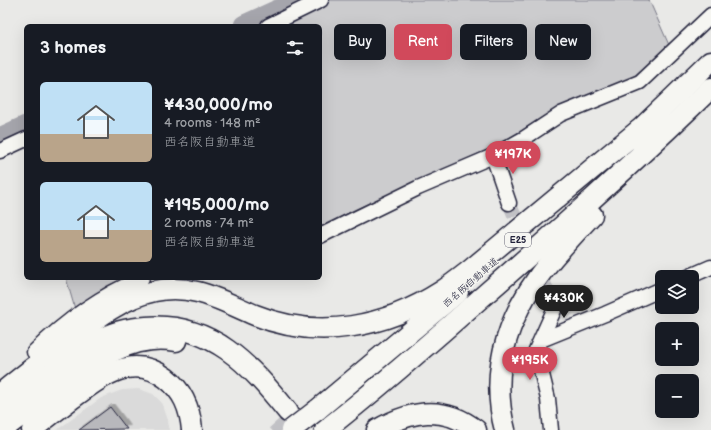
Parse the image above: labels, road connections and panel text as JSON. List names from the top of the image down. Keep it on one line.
{"streets":{"highway":["E25","西名阪自動車道"]},"page":{"chip":["Buy","Rent","Filters","New"],"heading":"3 homes","list":[{"name":"¥430,000/mo","note":"4 rooms · 148 m² · 西名阪自動車道"},{"name":"¥195,000/mo","note":"2 rooms · 74 m² · 西名阪自動車道"}],"price":["¥197K","¥430K","¥195K"],"map_buttons":["+","−"]}}
